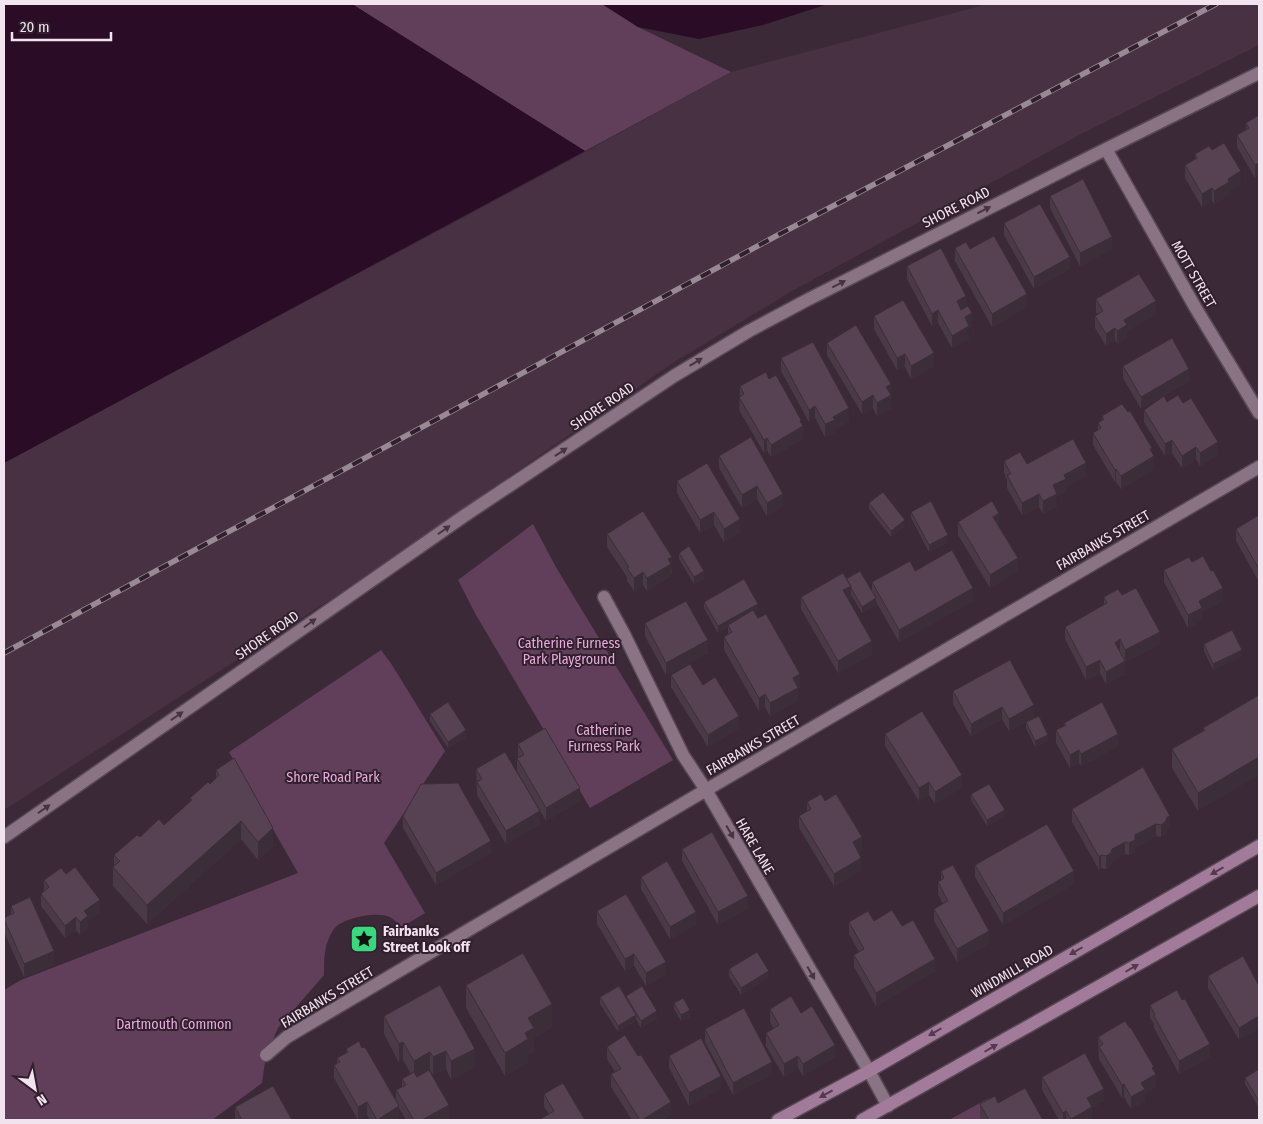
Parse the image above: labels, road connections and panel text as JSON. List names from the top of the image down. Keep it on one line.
{"streets":{"main road":["WINDMILL ROAD"],"street":["SHORE ROAD","MOTT STREET","FAIRBANKS STREET","HARE LANE"]},"crossings":[["SHORE ROAD","MOTT STREET"],["FAIRBANKS STREET","HARE LANE"],["HARE LANE","WINDMILL ROAD"]],"one_way":["SHORE ROAD","HARE LANE"],"parks":["Catherine Furness Park Playground","Catherine Furness Park","Shore Road Park","Dartmouth Common"],"places":{"place":["Fairbanks Street Look off"]},"scale_bar":"20 m","north":"bottom right"}
